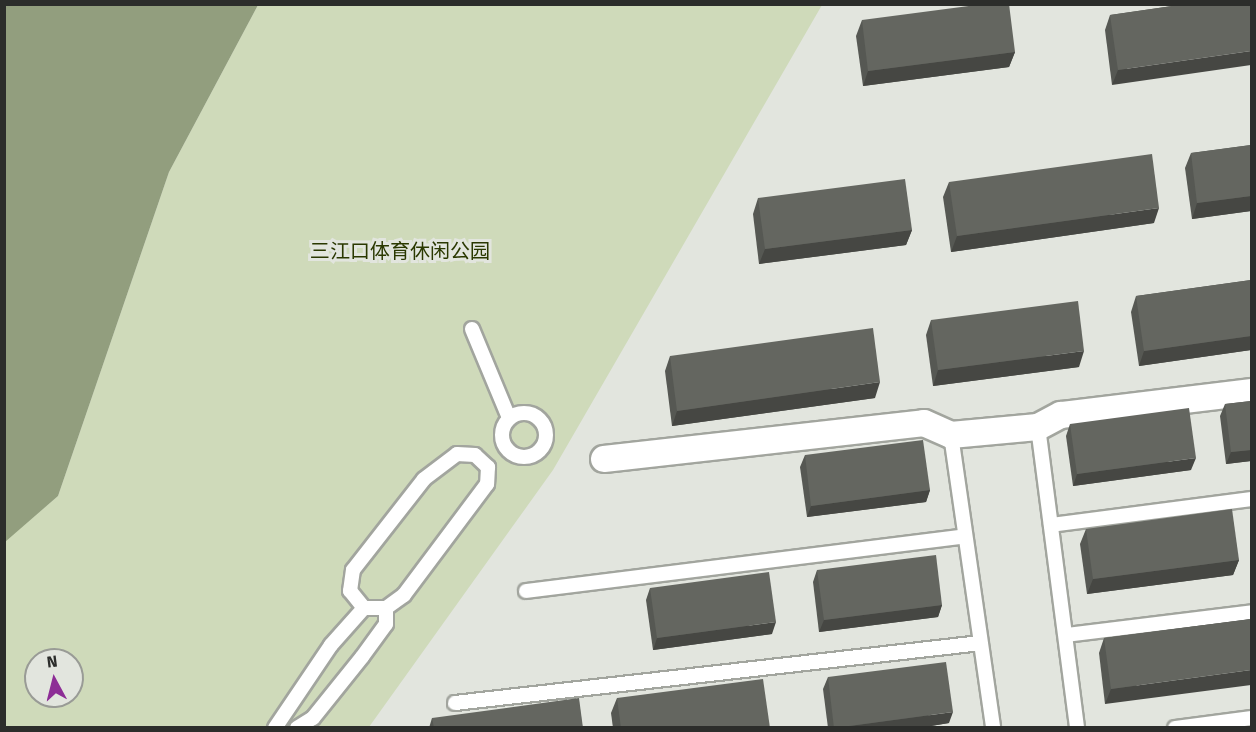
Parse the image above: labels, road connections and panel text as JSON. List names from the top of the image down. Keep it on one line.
{"parks":["三江口体育休闲公园"],"north":"top"}
